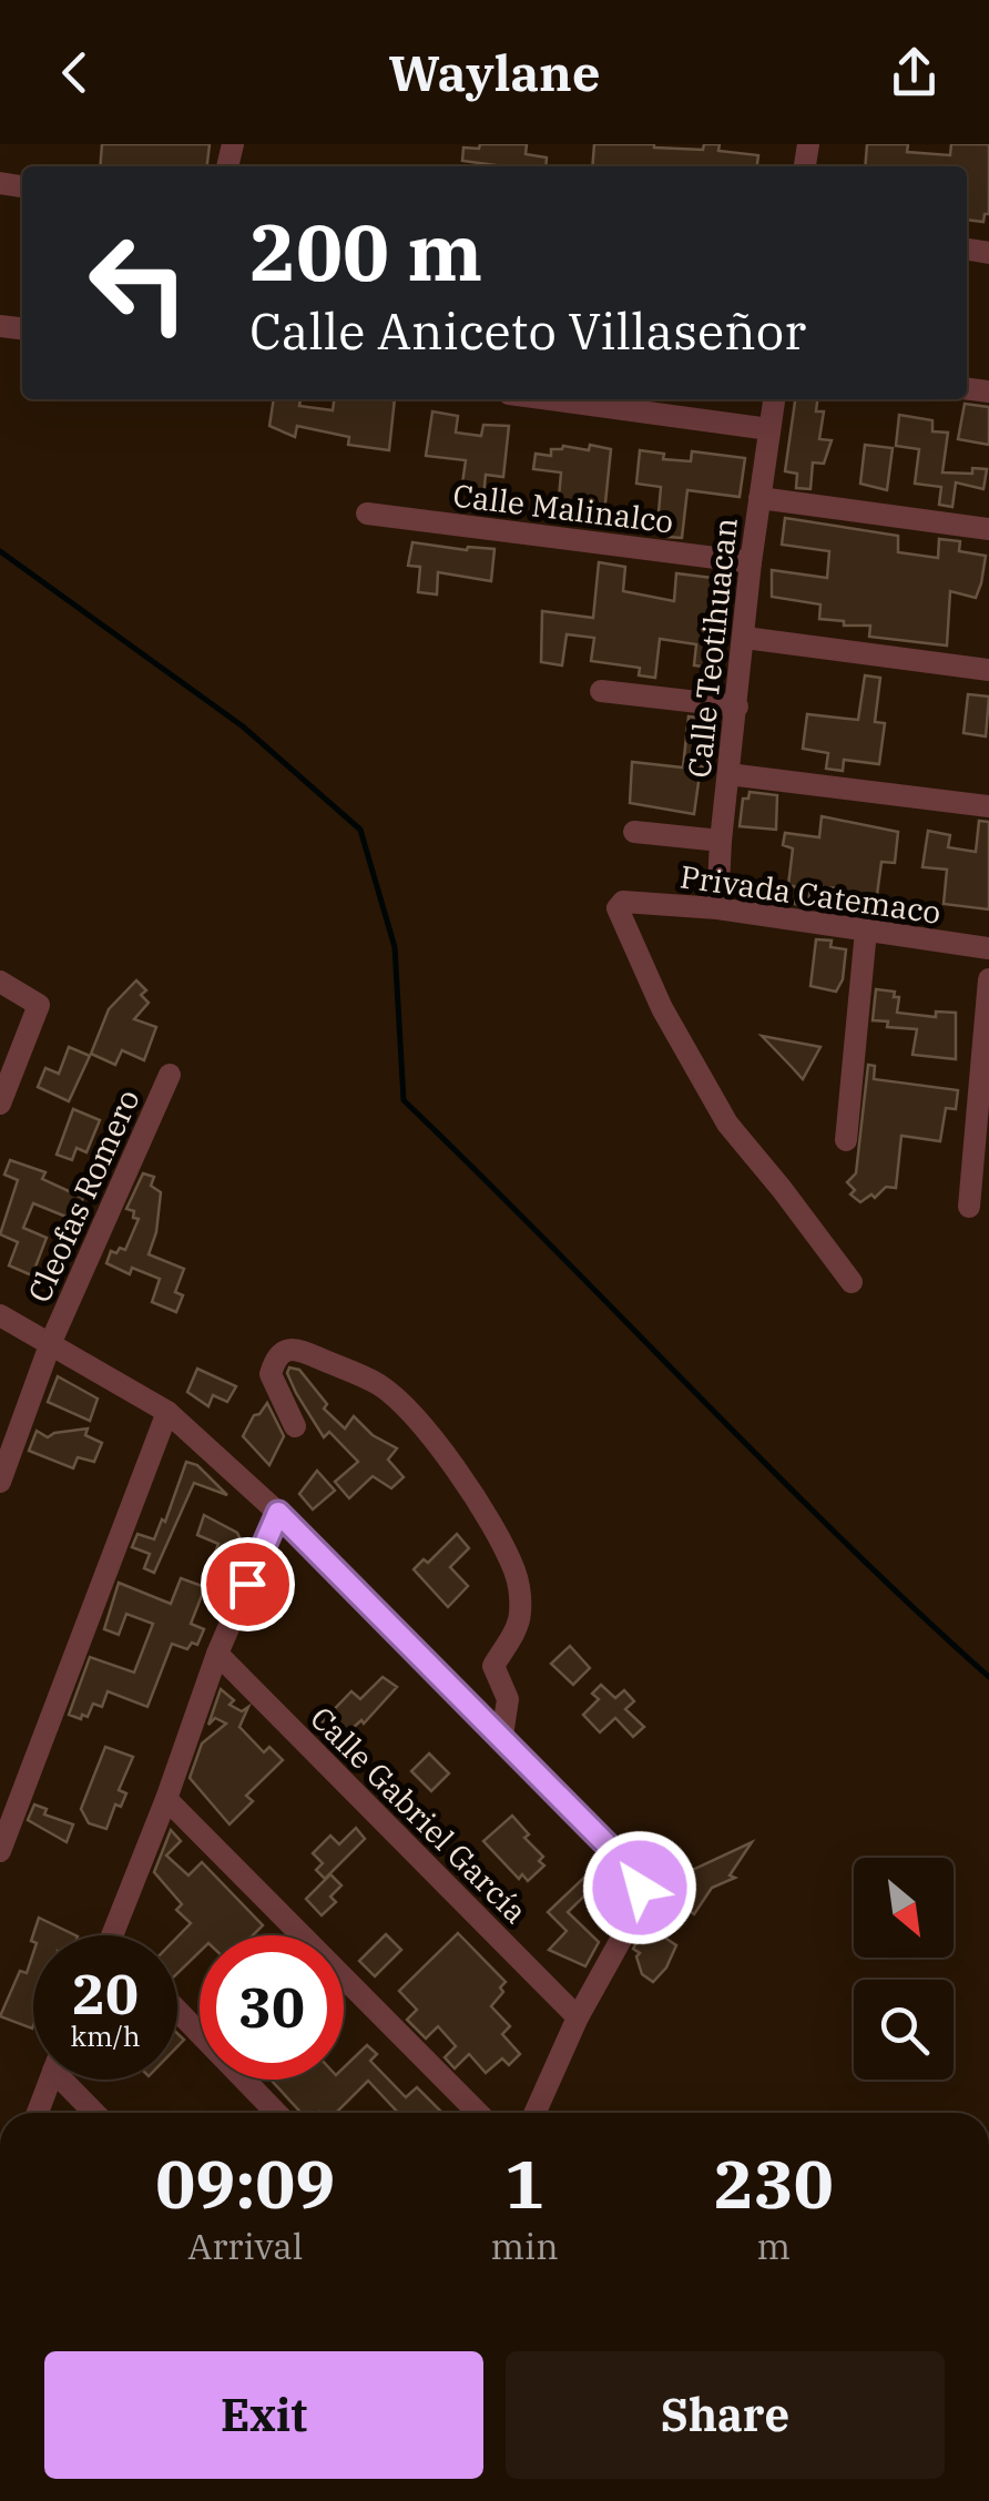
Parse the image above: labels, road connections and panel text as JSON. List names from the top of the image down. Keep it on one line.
{"streets":{"street":["Calle Malinalco","Calle Teotihuacan","Privada Catemaco","Cleofas Romero","Calle Gabriel García"]},"crossings":[["Calle Malinalco","Calle Teotihuacan"],["Calle Teotihuacan","Privada Catemaco"]],"north":"bottom right","page":{"header":"Waylane","turn":["200 m","Calle Aniceto Villaseñor"],"speed":"20 km/h","limit":"30","eta":["09:09","Arrival","1","min","230","m"],"buttons":["Exit","Share"]}}
